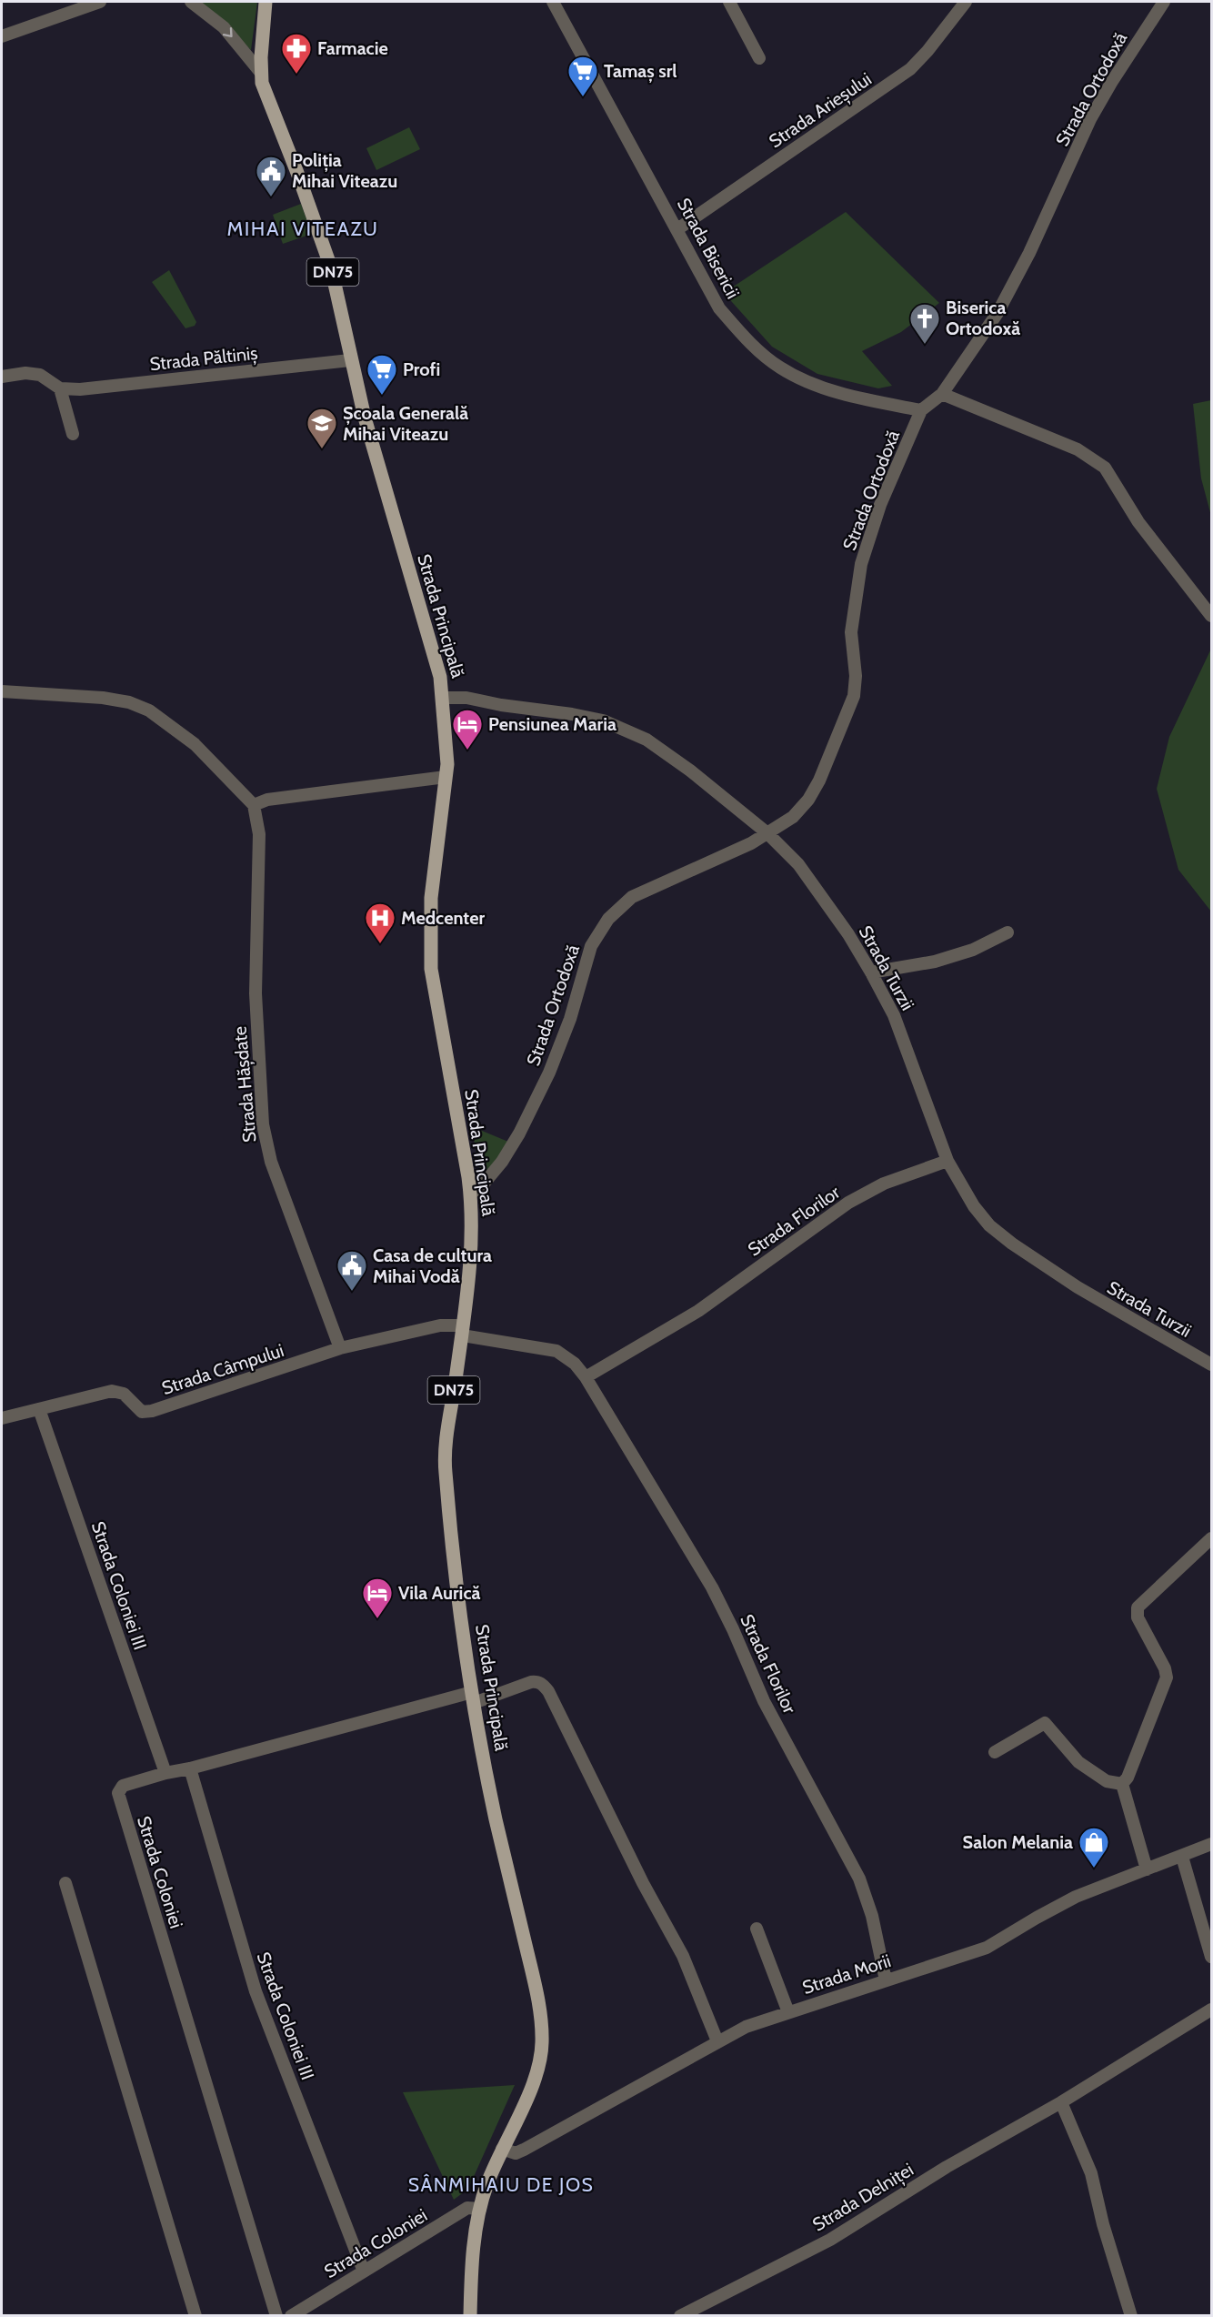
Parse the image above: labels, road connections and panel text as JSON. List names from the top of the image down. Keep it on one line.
{"streets":{"main road":["DN75","Strada Principală"],"street":["Strada Ortodoxă","Strada Arieșului","Strada Bisericii","Strada Păltiniș","Strada Turzii","Strada Hășdate","Strada Florilor","Strada Câmpului","Strada Coloniei III","Strada Coloniei","Strada Morii","Strada Delniței"]},"crossings":[["Strada Ortodoxă","Strada Bisericii"],["Strada Ortodoxă","Strada Principală"],["Strada Ortodoxă","Strada Turzii"],["Strada Arieșului","Strada Bisericii"],["Strada Păltiniș","Strada Principală"],["Strada Principală","Strada Turzii"],["Strada Principală","Strada Florilor"],["Strada Principală","Strada Câmpului"],["Strada Principală","Strada Coloniei"],["Strada Principală","Strada Morii"],["Strada Turzii","Strada Florilor"],["Strada Hășdate","Strada Câmpului"],["Strada Florilor","Strada Câmpului"],["Strada Florilor","Strada Morii"],["Strada Câmpului","Strada Coloniei III"],["Strada Coloniei III","Strada Coloniei"],["Strada Coloniei","Strada Morii"]],"districts":["MIHAI VITEAZU","SÂNMIHAIU DE JOS"],"places":{"pharmacy":["Farmacie"],"supermarket":["Tamaș srl","Profi"],"public building":["Poliția Mihai Viteazu","Casa de cultura Mihai Vodă"],"church":["Biserica Ortodoxă"],"school or university":["Școala Generală Mihai Viteazu"],"hotel":["Pensiunea Maria","Vila Aurică"],"hospital":["Medcenter"],"shop":["Salon Melania"]}}
